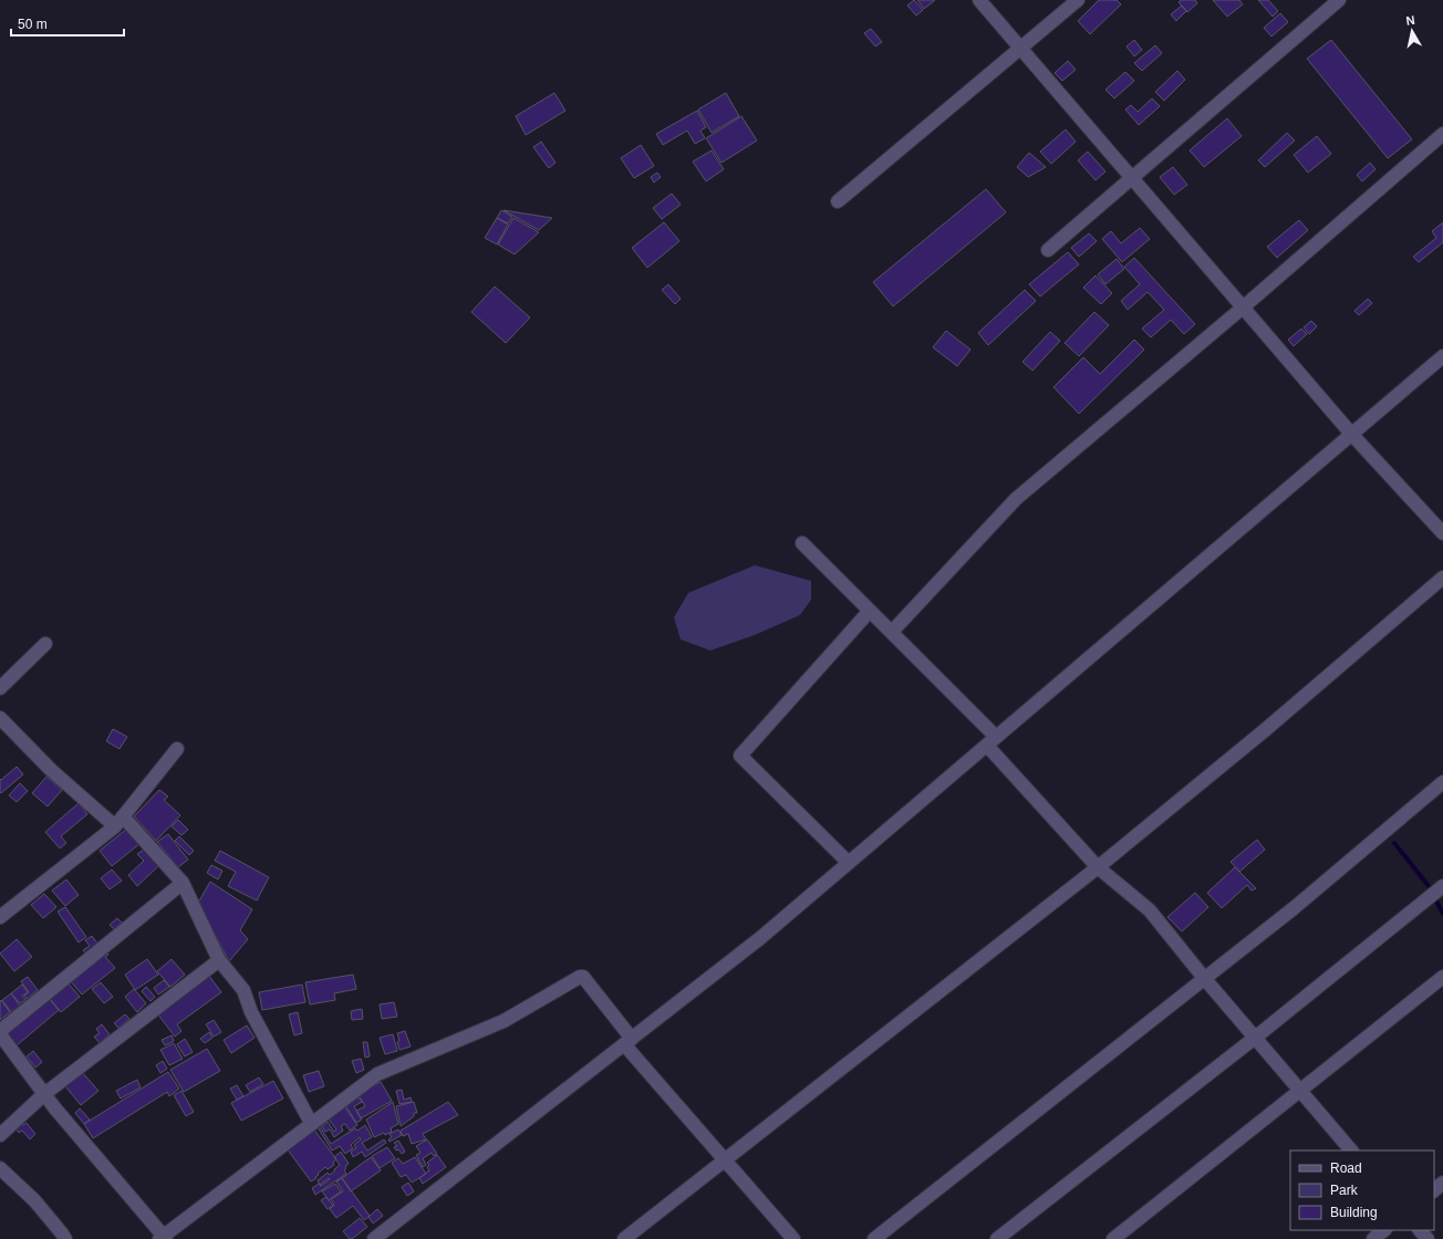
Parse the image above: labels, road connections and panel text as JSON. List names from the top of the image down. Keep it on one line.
{"legend":["Road","Park","Building"],"scale_bar":"50 m","north":"top"}
